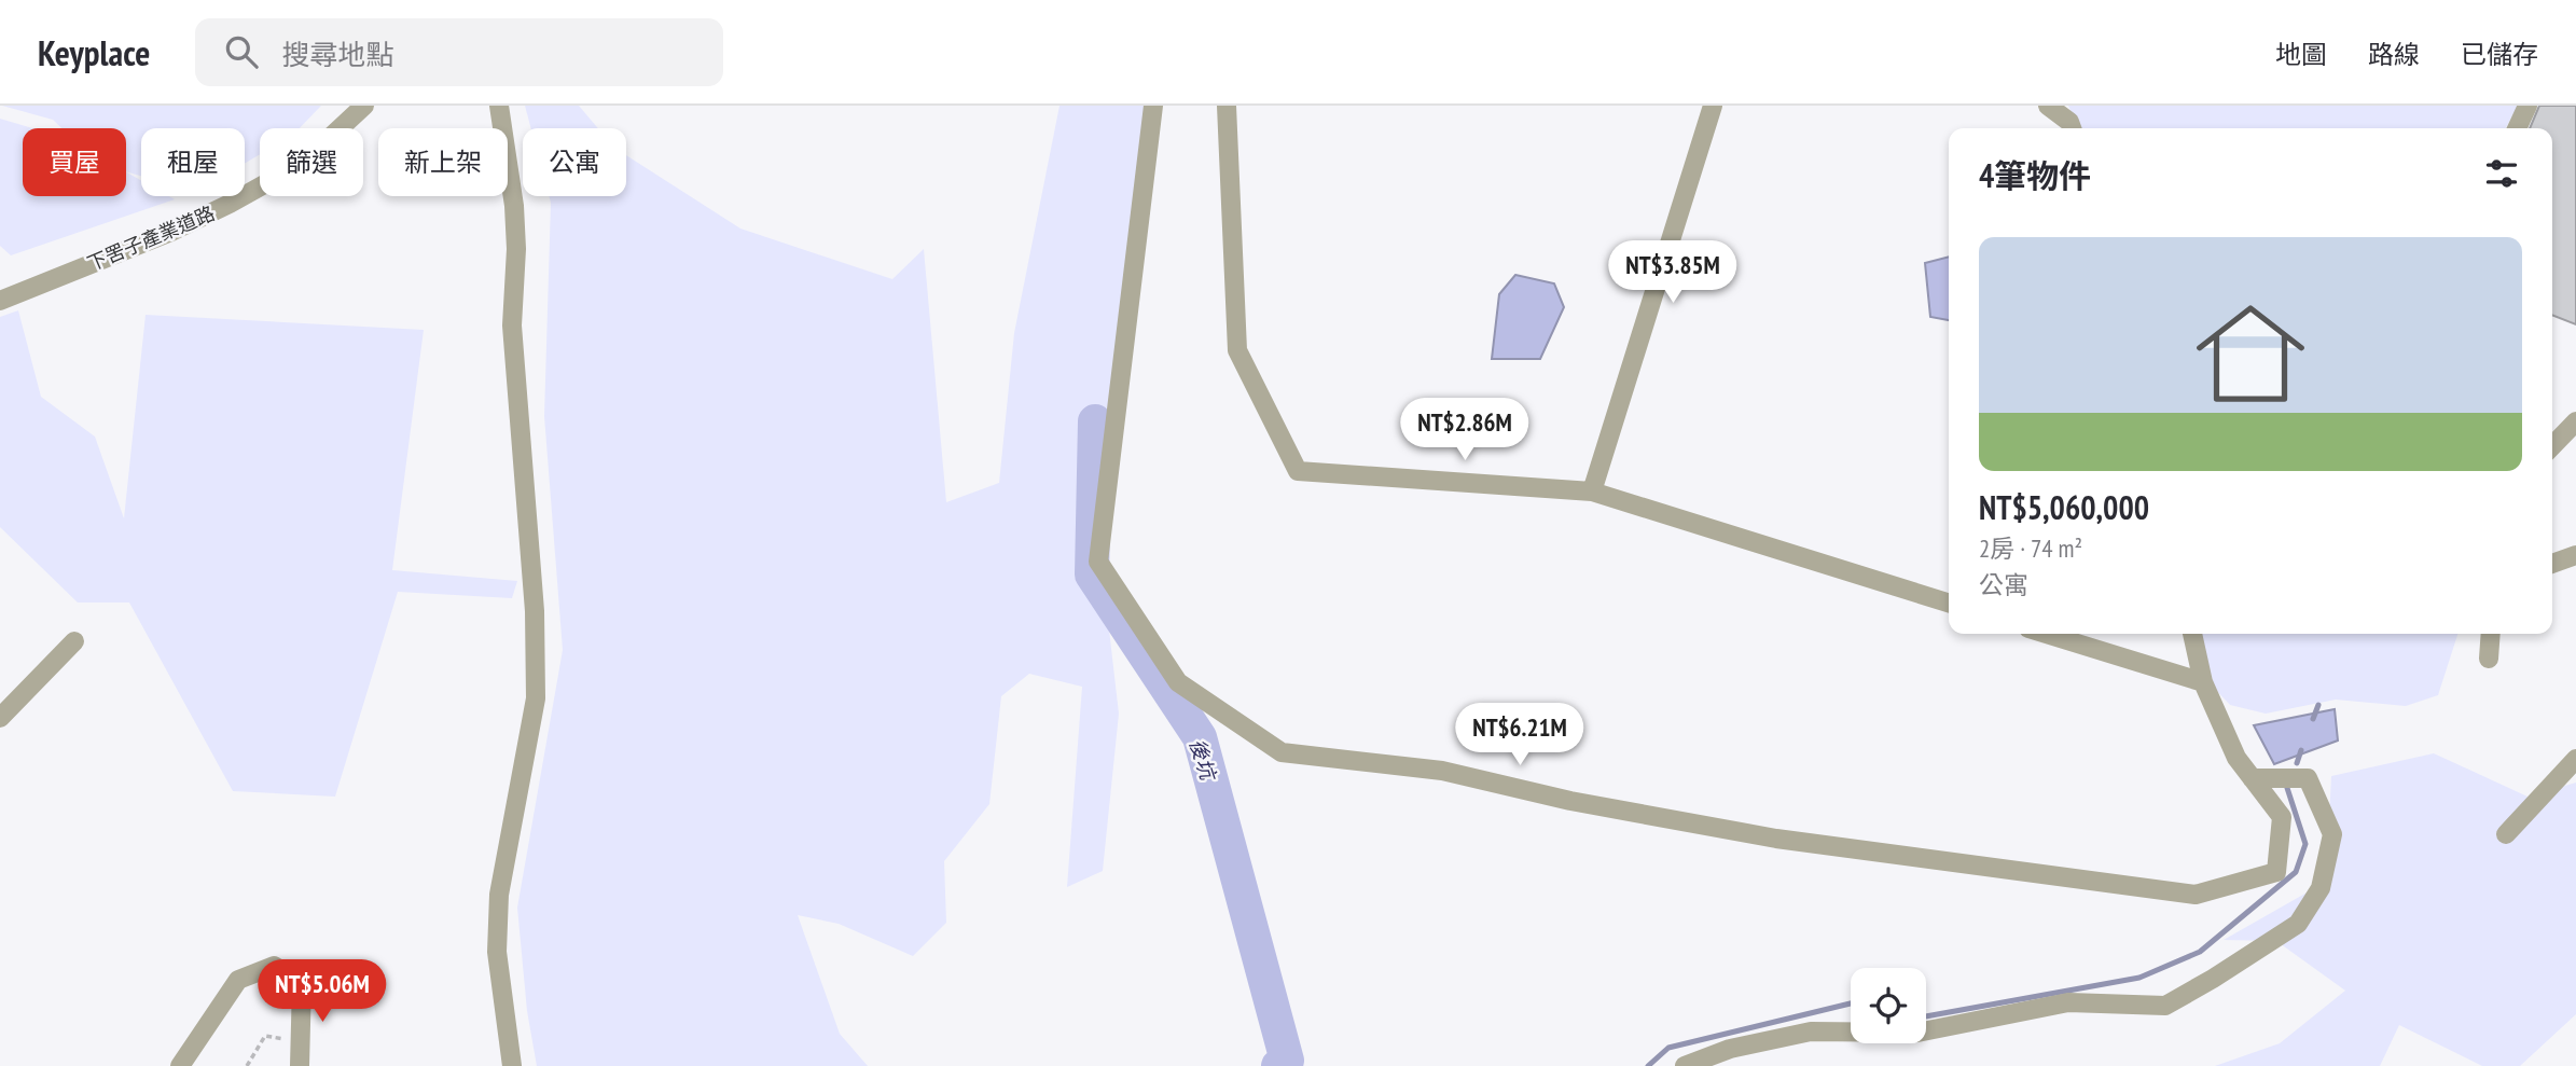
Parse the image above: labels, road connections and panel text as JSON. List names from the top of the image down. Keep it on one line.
{"streets":{"street":["下罟子產業道路"]},"water":["後坑"],"page":{"header":"Keyplace","search":"搜尋地點","nav":["地圖","路線","已儲存"],"chip":["買屋","租屋","篩選","新上架","公寓"],"heading":"4筆物件","list":[{"name":"NT$5,060,000","note":"2房 · 74 m² · 公寓"}],"price":["NT$3.85M","NT$2.86M","NT$6.21M","NT$5.06M"]}}
